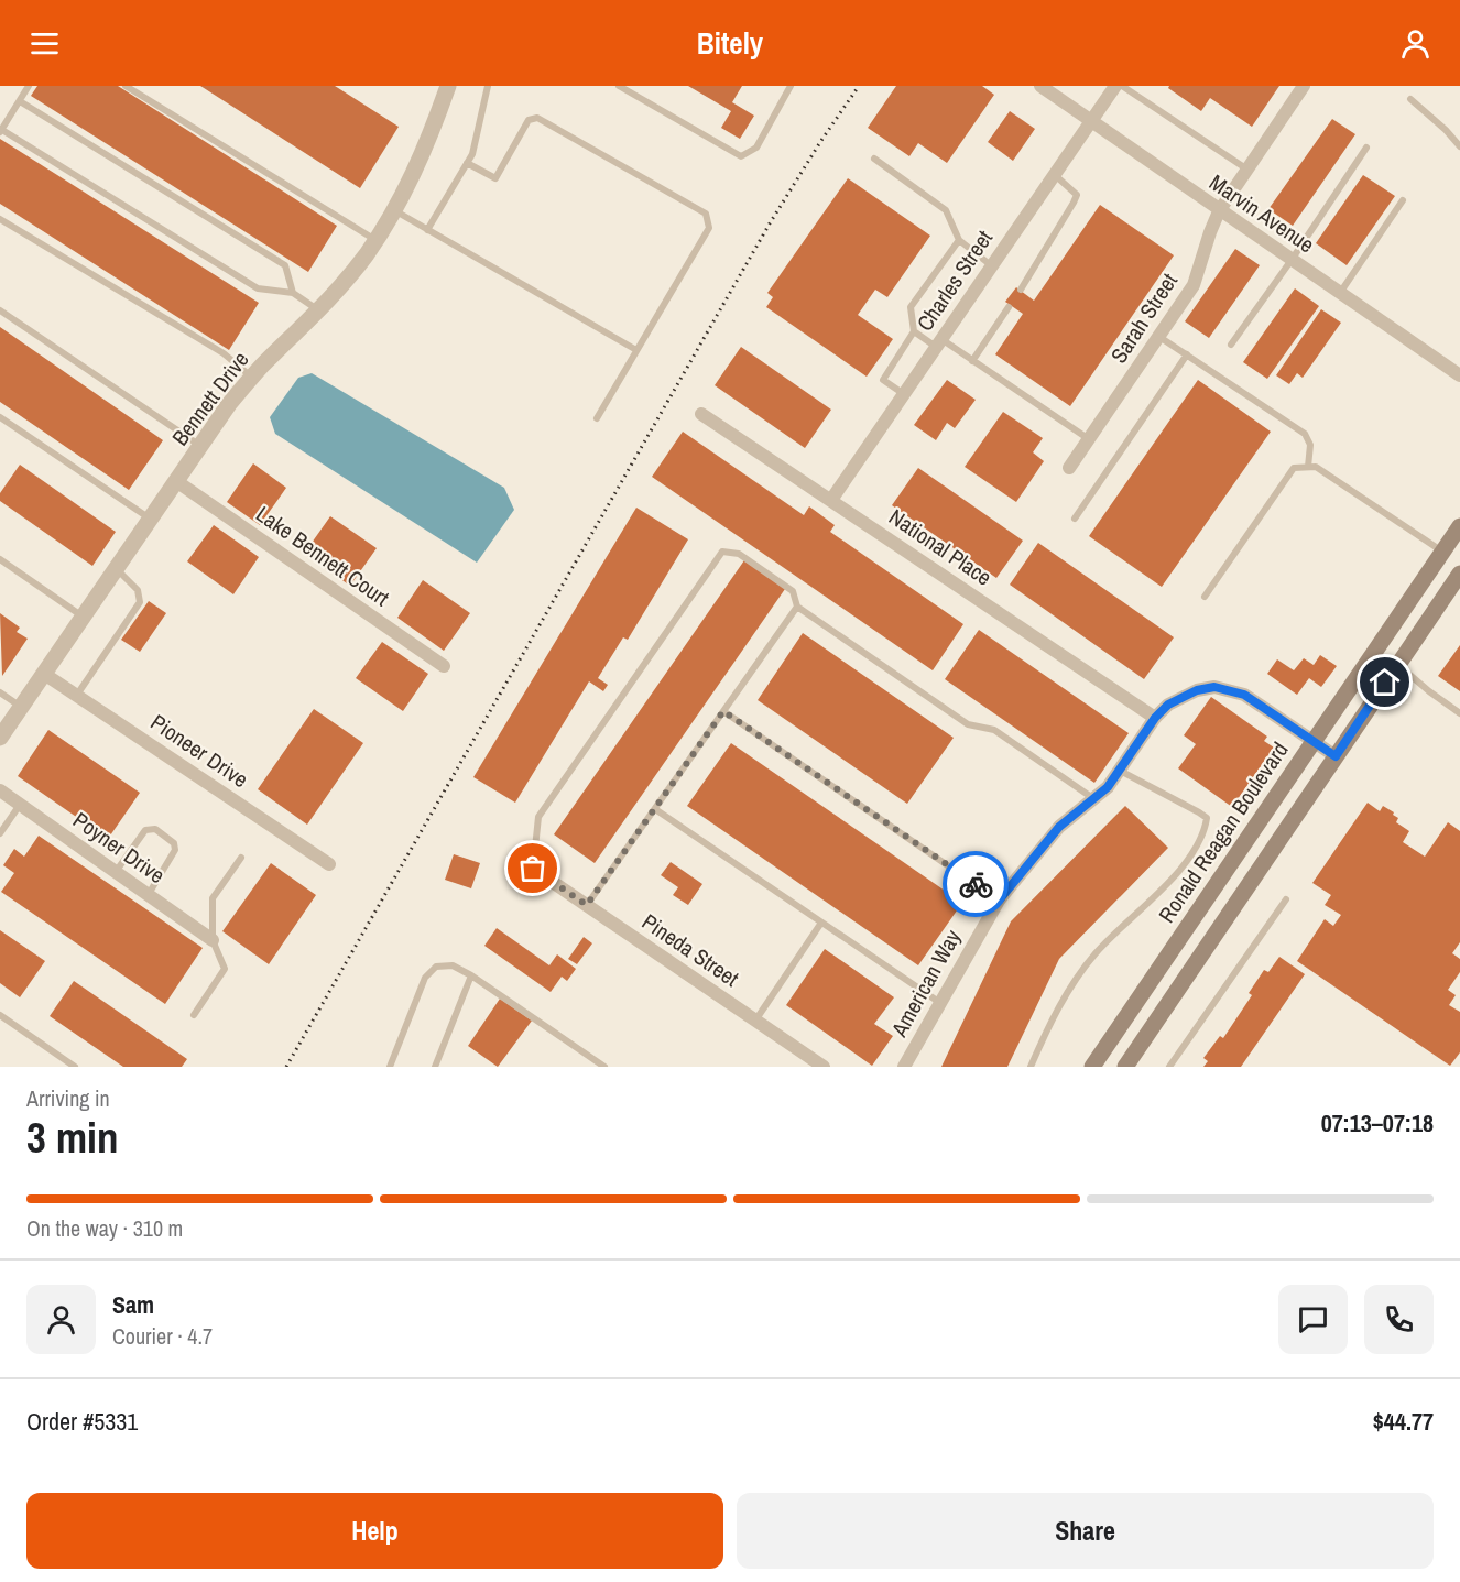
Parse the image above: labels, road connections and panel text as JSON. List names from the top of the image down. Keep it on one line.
{"streets":{"main road":["Ronald Reagan Boulevard"],"street":["Marvin Avenue","Charles Street","Sarah Street","Bennett Drive","National Place","Lake Bennett Court","Pioneer Drive","Poyner Drive","Pineda Street","American Way"]},"crossings":[["Marvin Avenue","Charles Street"],["Marvin Avenue","Sarah Street"],["Charles Street","National Place"],["Bennett Drive","Lake Bennett Court"],["Bennett Drive","Pioneer Drive"],["National Place","American Way"],["Ronald Reagan Boulevard","American Way"]],"page":{"header":"Bitely","heading":["3 min","Arriving in","07:13–07:18"],"panel":["Sam","Courier · 4.7","Order #5331","$44.77"],"bar":"On the way · 310 m","buttons":["Help","Share"]}}
